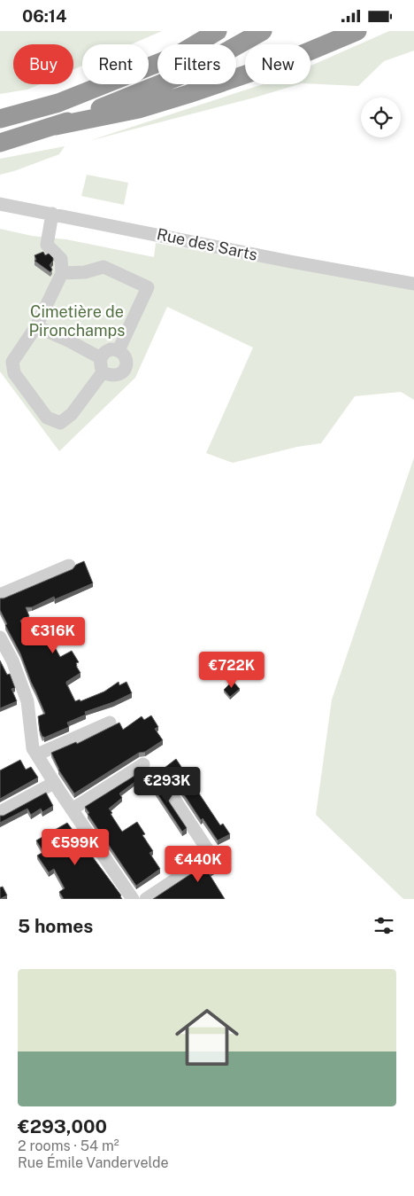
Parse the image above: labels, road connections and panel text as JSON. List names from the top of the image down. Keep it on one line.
{"streets":{"street":["Rue des Sarts"]},"parks":["Cimetière de Pironchamps"],"page":{"status":"06:14","chip":["Buy","Rent","Filters","New"],"price":["€316K","€722K","€293K","€599K","€440K"],"heading":"5 homes","list":[{"name":"€293,000","note":"2 rooms · 54 m² · Rue Émile Vandervelde"}]}}
